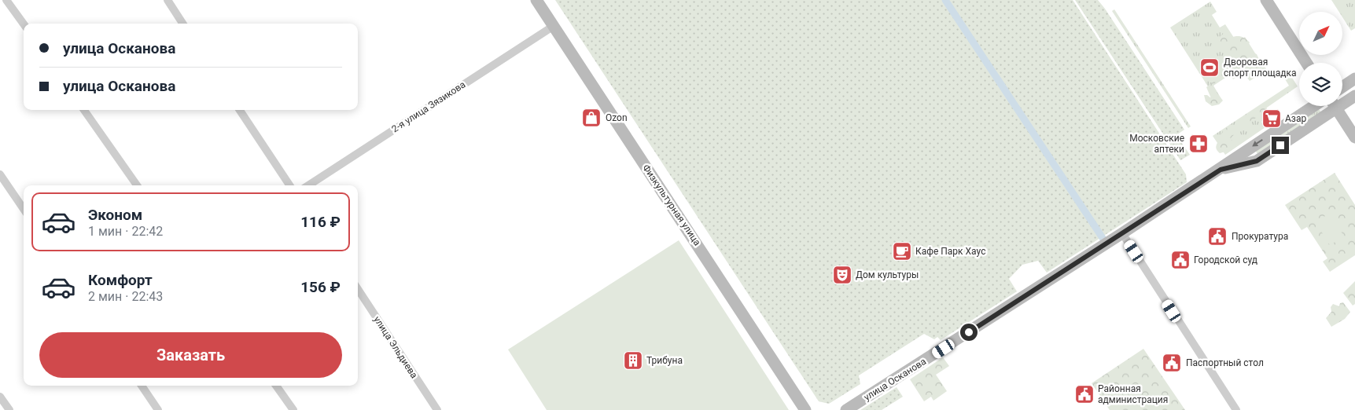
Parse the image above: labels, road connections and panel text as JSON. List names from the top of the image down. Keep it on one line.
{"streets":{"street":["2-я улица Зязикова","Физкультурная улица","улица Эльдиева","улица Осканова"]},"crossings":[["2-я улица Зязикова","Физкультурная улица"]],"places":{"sports":["Дворовая спорт площадка"],"shop":["Ozon"],"supermarket":["Азар"],"pharmacy":["Московские аптеки"],"public building":["Прокуратура","Городской суд","Паспортный стол","Районная администрация"],"cafe":["Кафе Парк Хаус"],"theatre":["Дом культуры"],"building":["Трибуна"]},"north":"top right","page":{"banner":["улица Осканова","улица Осканова"],"list":[{"name":"Эконом","note":"1 мин · 22:42","value":"116 ₽"},{"name":"Комфорт","note":"2 мин · 22:43","value":"156 ₽"}],"buttons":"Заказать"}}
